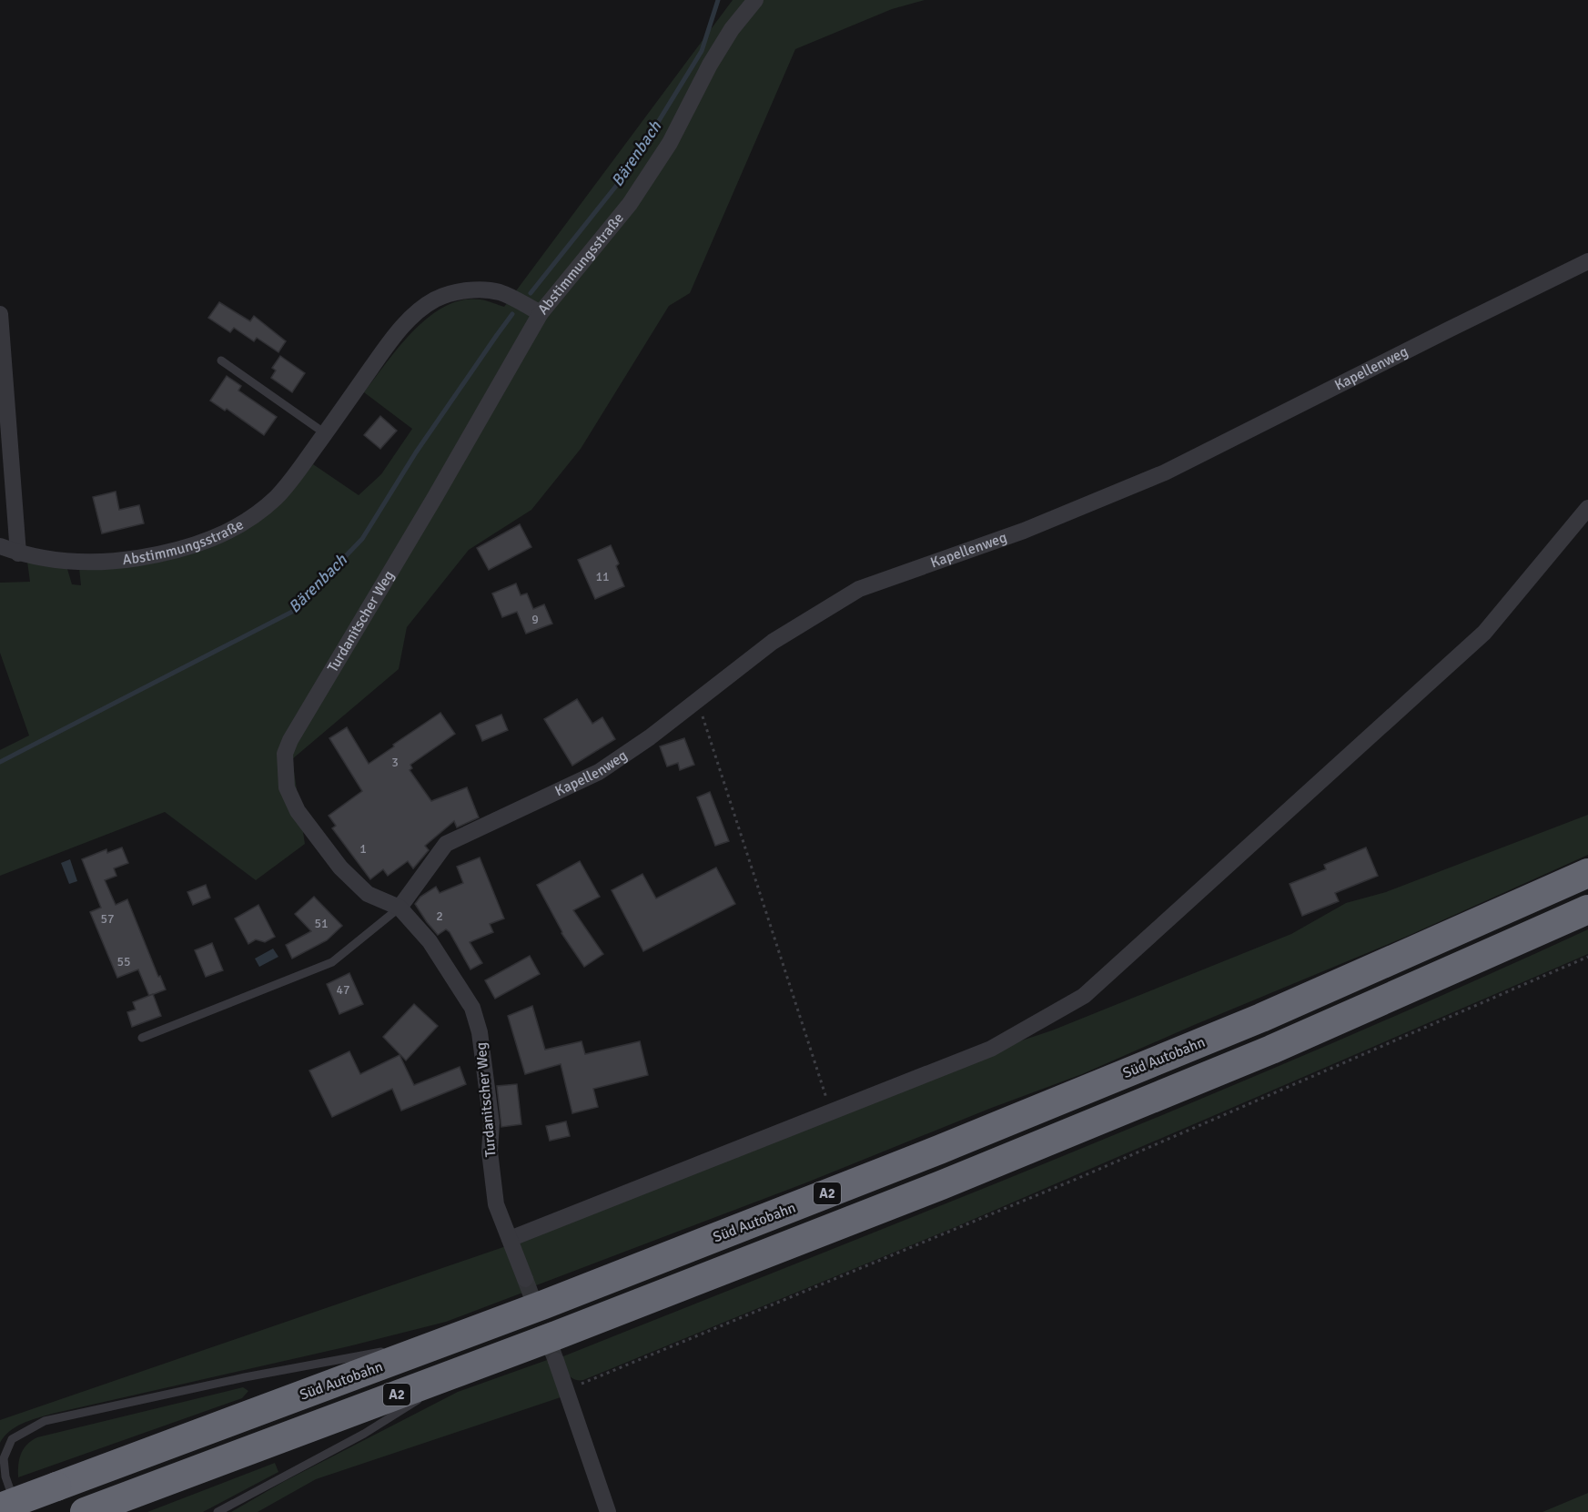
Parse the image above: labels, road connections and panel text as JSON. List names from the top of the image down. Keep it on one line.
{"streets":{"highway":["Süd Autobahn","A2"],"street":["Abstimmungsstraße","Kapellenweg","Turdanitscher Weg"]},"crossings":[["Abstimmungsstraße","Turdanitscher Weg"],["Kapellenweg","Turdanitscher Weg"]],"water":["Bärenbach"],"house_numbers":["11","9","3","1","2","57","51","55","47"]}
